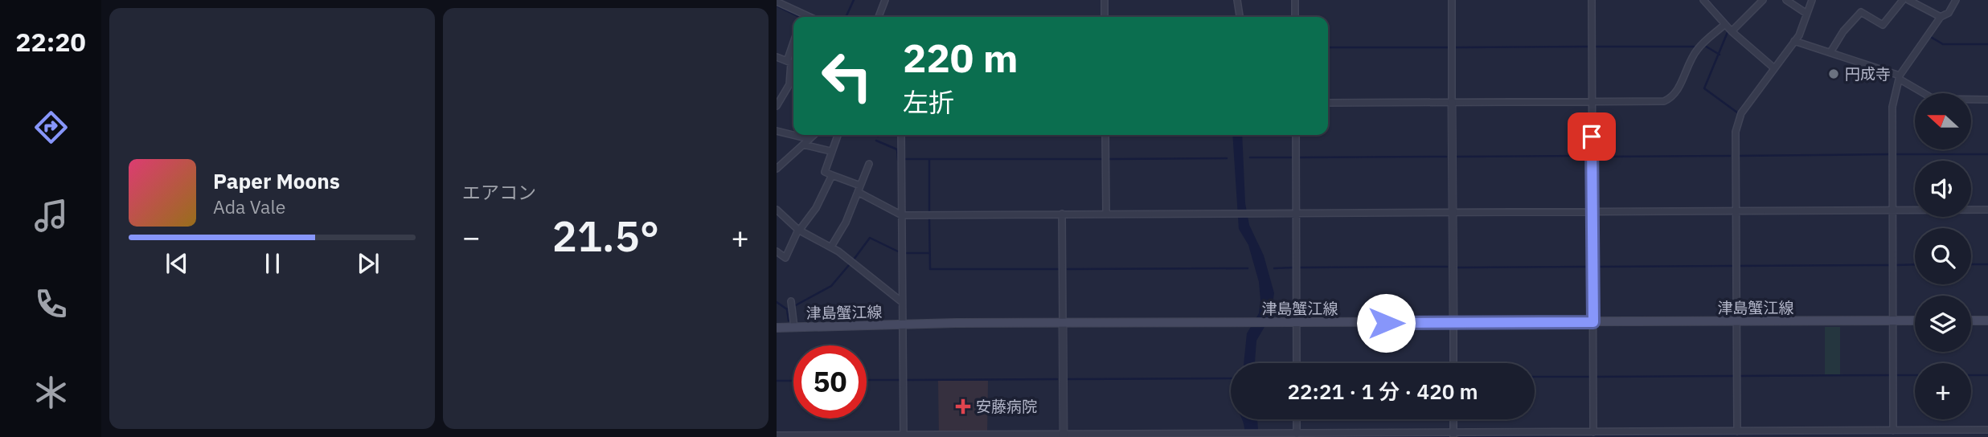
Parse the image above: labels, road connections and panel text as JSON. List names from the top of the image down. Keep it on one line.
{"streets":{"main road":["津島蟹江線"]},"places":{"other":["円成寺"],"health":["安藤病院"]},"north":"left","page":{"tabs":"22:20","tile":"エアコン","turn":["220 m","左折"],"map_buttons":"+","song":["Paper Moons","Ada Vale"],"heat":["−","21.5°","+"],"limit":"50","trip":"22:21 · 1 分 · 420 m"}}
